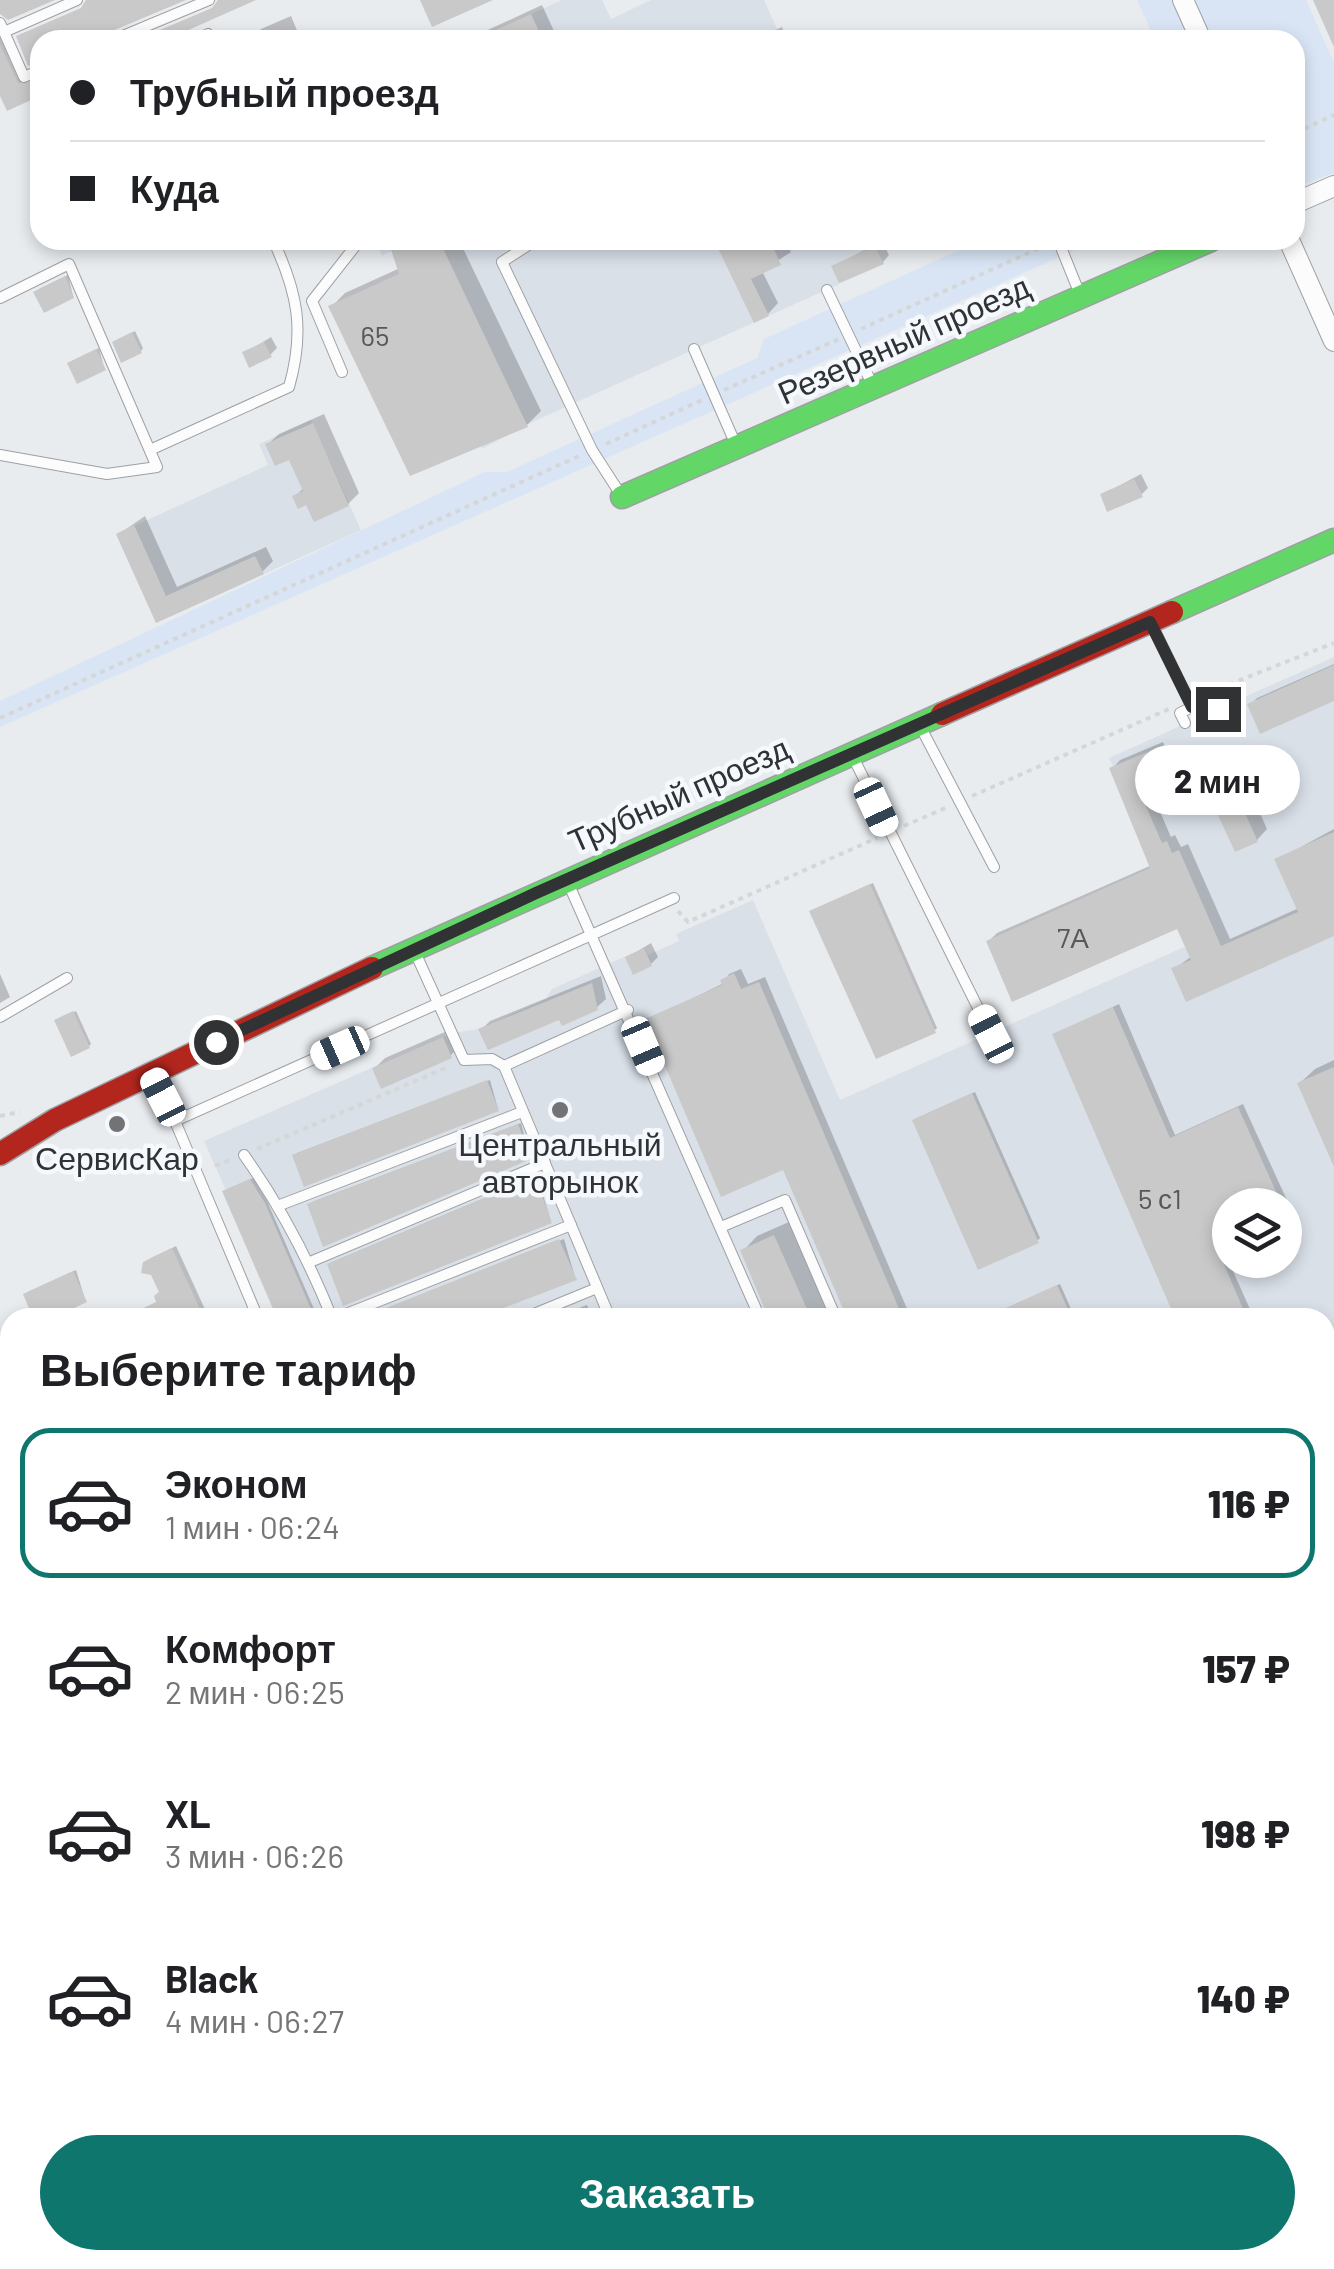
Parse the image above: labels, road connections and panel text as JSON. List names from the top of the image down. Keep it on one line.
{"streets":{"street":["Резервный проезд","Трубный проезд"]},"places":["Центральный авторынок","СервисКар"],"house_numbers":["65","7А","5 с1"],"page":{"banner":["Трубный проезд","Куда"],"bubble":"2 мин","heading":"Выберите тариф","list":[{"name":"Эконом","note":"1 мин · 06:24","value":"116 ₽"},{"name":"Комфорт","note":"2 мин · 06:25","value":"157 ₽"},{"name":"XL","note":"3 мин · 06:26","value":"198 ₽"},{"name":"Black","note":"4 мин · 06:27","value":"140 ₽"}],"buttons":"Заказать"}}
